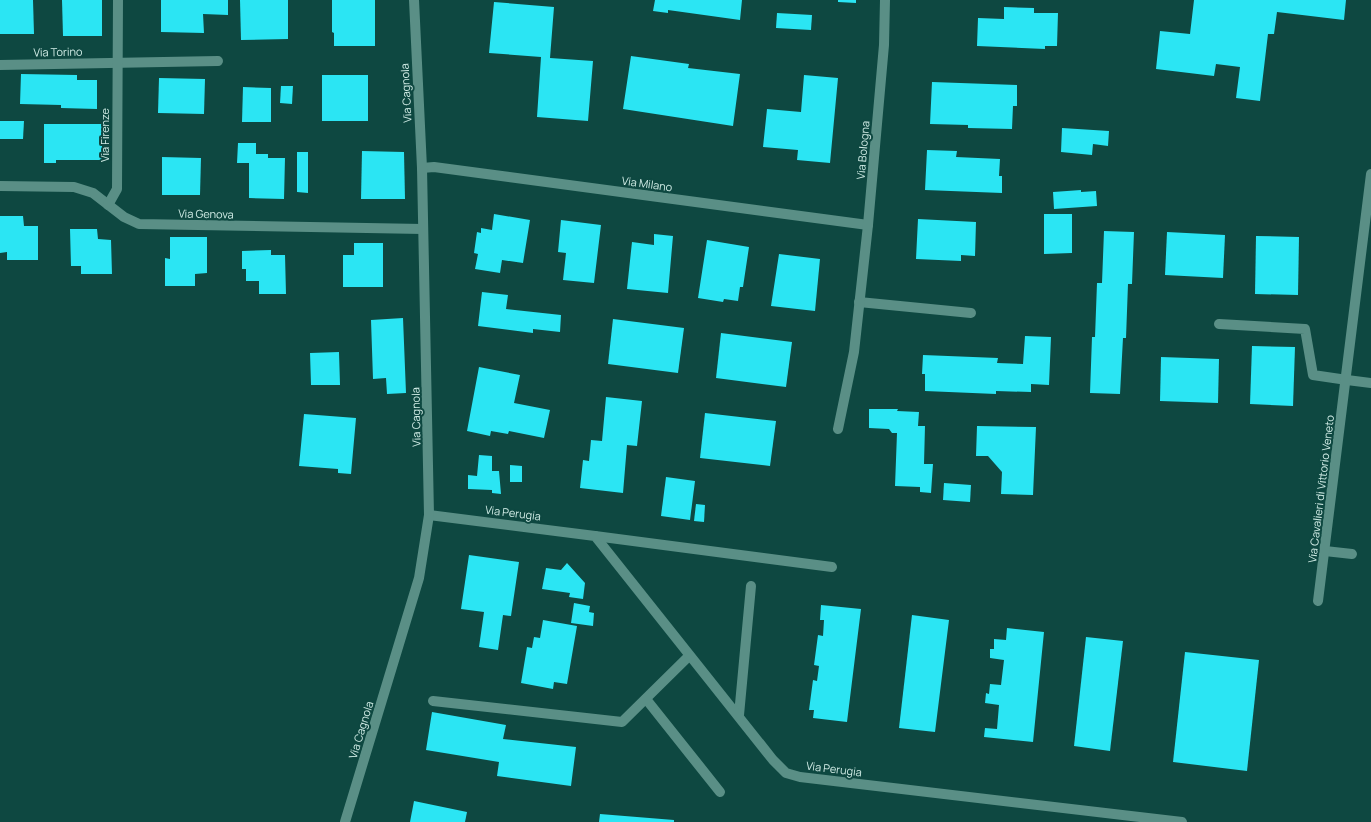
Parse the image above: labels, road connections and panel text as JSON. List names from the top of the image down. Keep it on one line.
{"streets":{"street":["Via Torino","Via Cagnola","Via Firenze","Via Bologna","Via Milano","Via Genova","Via Cavalieri di Vittorio Veneto","Via Perugia"]},"crossings":[["Via Torino","Via Firenze"],["Via Cagnola","Via Milano"],["Via Cagnola","Via Genova"],["Via Cagnola","Via Perugia"],["Via Firenze","Via Genova"],["Via Bologna","Via Milano"]]}
